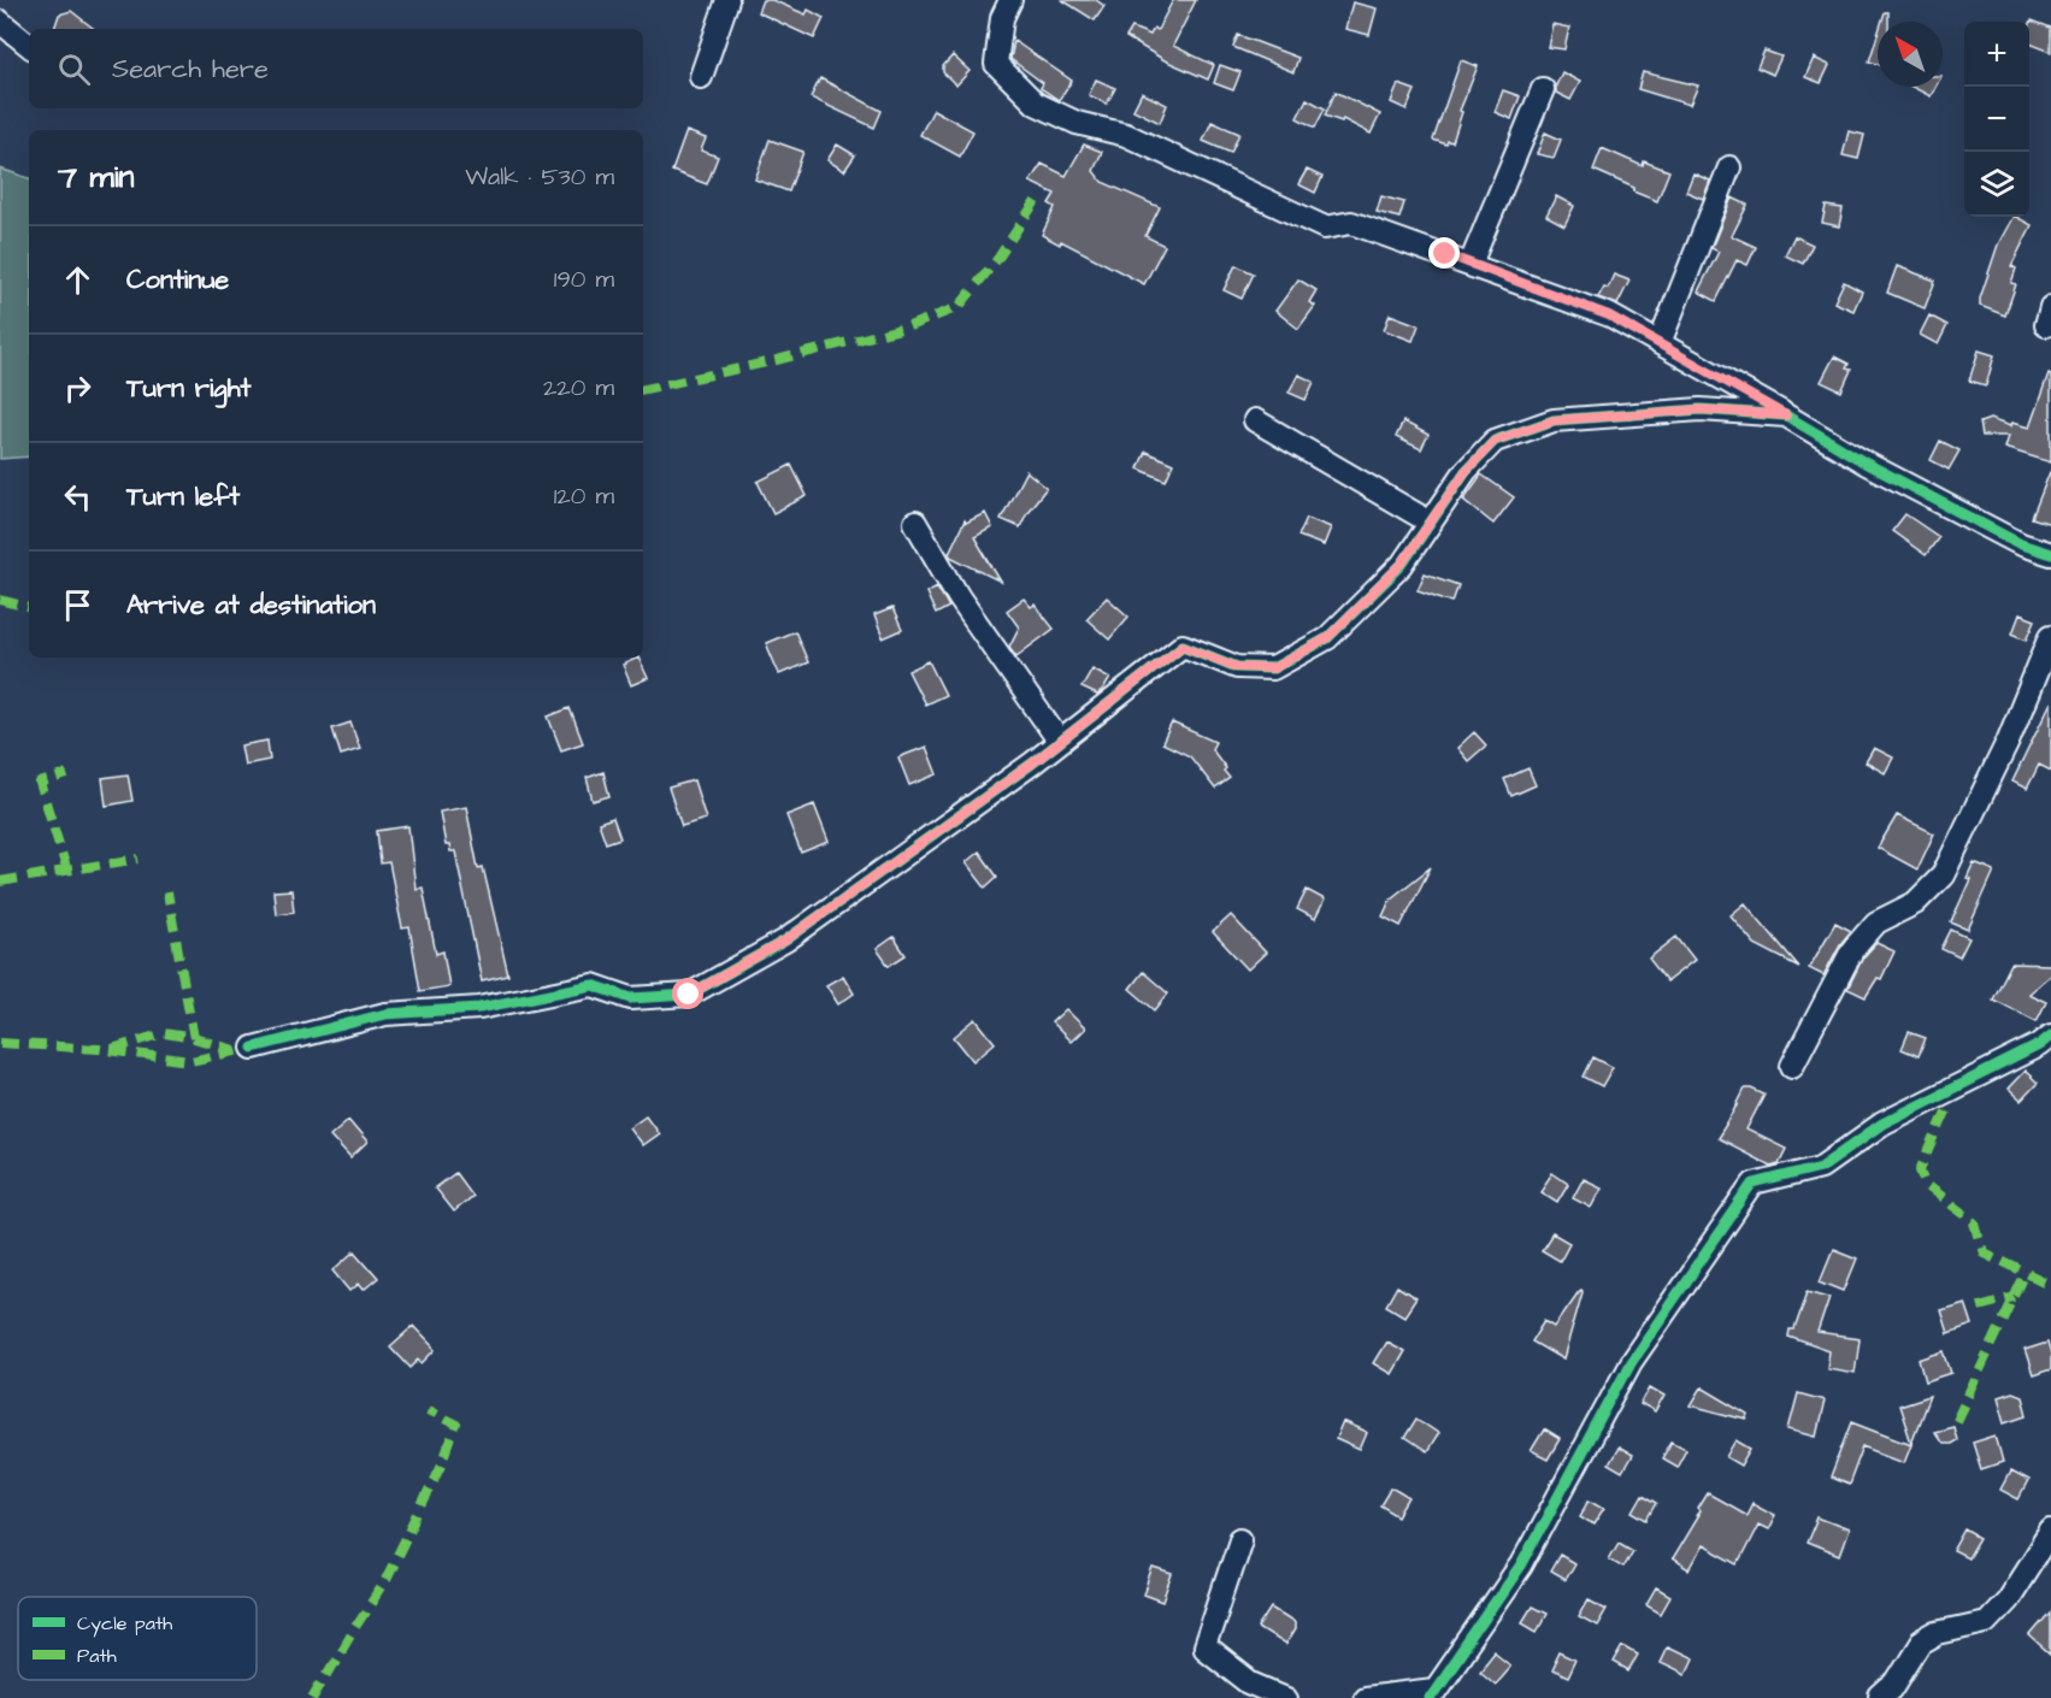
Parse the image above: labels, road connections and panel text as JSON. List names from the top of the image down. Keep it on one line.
{"legend":["Cycle path","Path"],"north":"top left","page":{"map_buttons":["+","−"],"search":"Search here","heading":["7 min","Walk · 530 m"],"list":[["Continue","190 m"],["Turn right","220 m"],["Turn left","120 m"],"Arrive at destination"]}}
